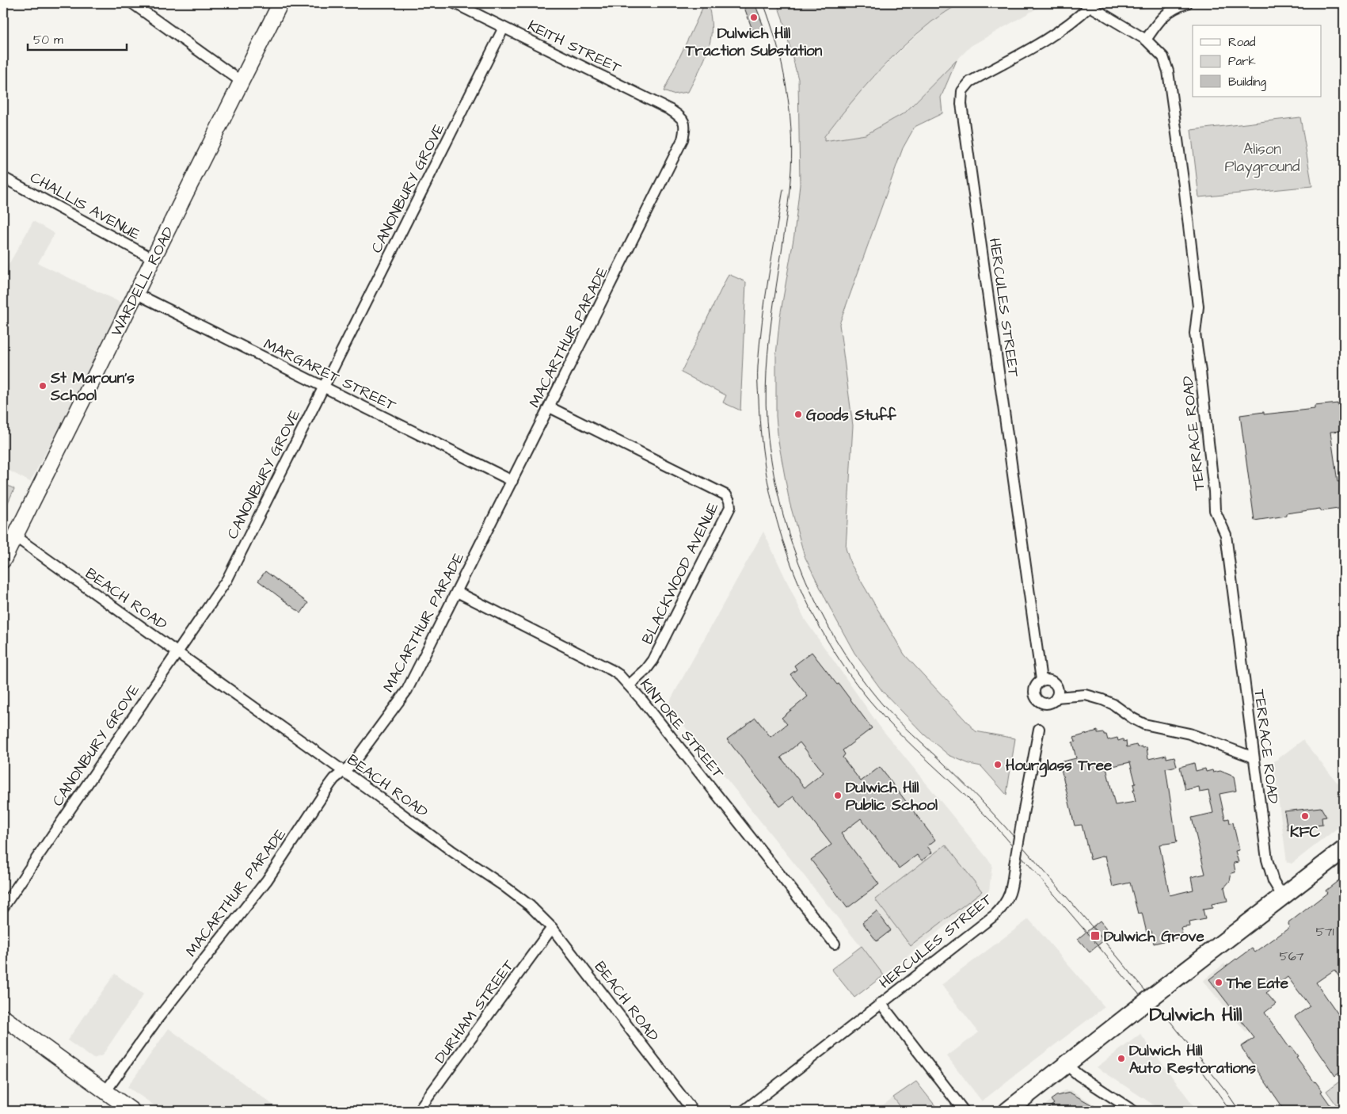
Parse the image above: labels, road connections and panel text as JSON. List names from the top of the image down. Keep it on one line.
{"streets":{"main road":["WARDELL ROAD"],"street":["KEITH STREET","CANONBURY GROVE","CHALLIS AVENUE","HERCULES STREET","MACARTHUR PARADE","MARGARET STREET","TERRACE ROAD","BLACKWOOD AVENUE","BEACH ROAD","KINTORE STREET","DURHAM STREET"]},"crossings":[["KEITH STREET","CANONBURY GROVE"],["KEITH STREET","MACARTHUR PARADE"],["CANONBURY GROVE","MARGARET STREET"],["CANONBURY GROVE","BEACH ROAD"],["CHALLIS AVENUE","WARDELL ROAD"],["WARDELL ROAD","MARGARET STREET"],["WARDELL ROAD","BEACH ROAD"],["HERCULES STREET","TERRACE ROAD"],["MACARTHUR PARADE","MARGARET STREET"],["MACARTHUR PARADE","BLACKWOOD AVENUE"],["MACARTHUR PARADE","BEACH ROAD"],["MACARTHUR PARADE","KINTORE STREET"],["BLACKWOOD AVENUE","KINTORE STREET"],["BEACH ROAD","DURHAM STREET"]],"districts":["Dulwich Hill"],"parks":["Alison Playground"],"places":{"other":["Dulwich Hill Traction Substation","St Maroun's School","Goods Stuff","Hourglass Tree","Dulwich Hill Public School","KFC","The Eate","Dulwich Hill Auto Restorations"],"transit":["Dulwich Grove"]},"house_numbers":["571","567"],"legend":["Road","Park","Building"],"scale_bar":"50 m"}
